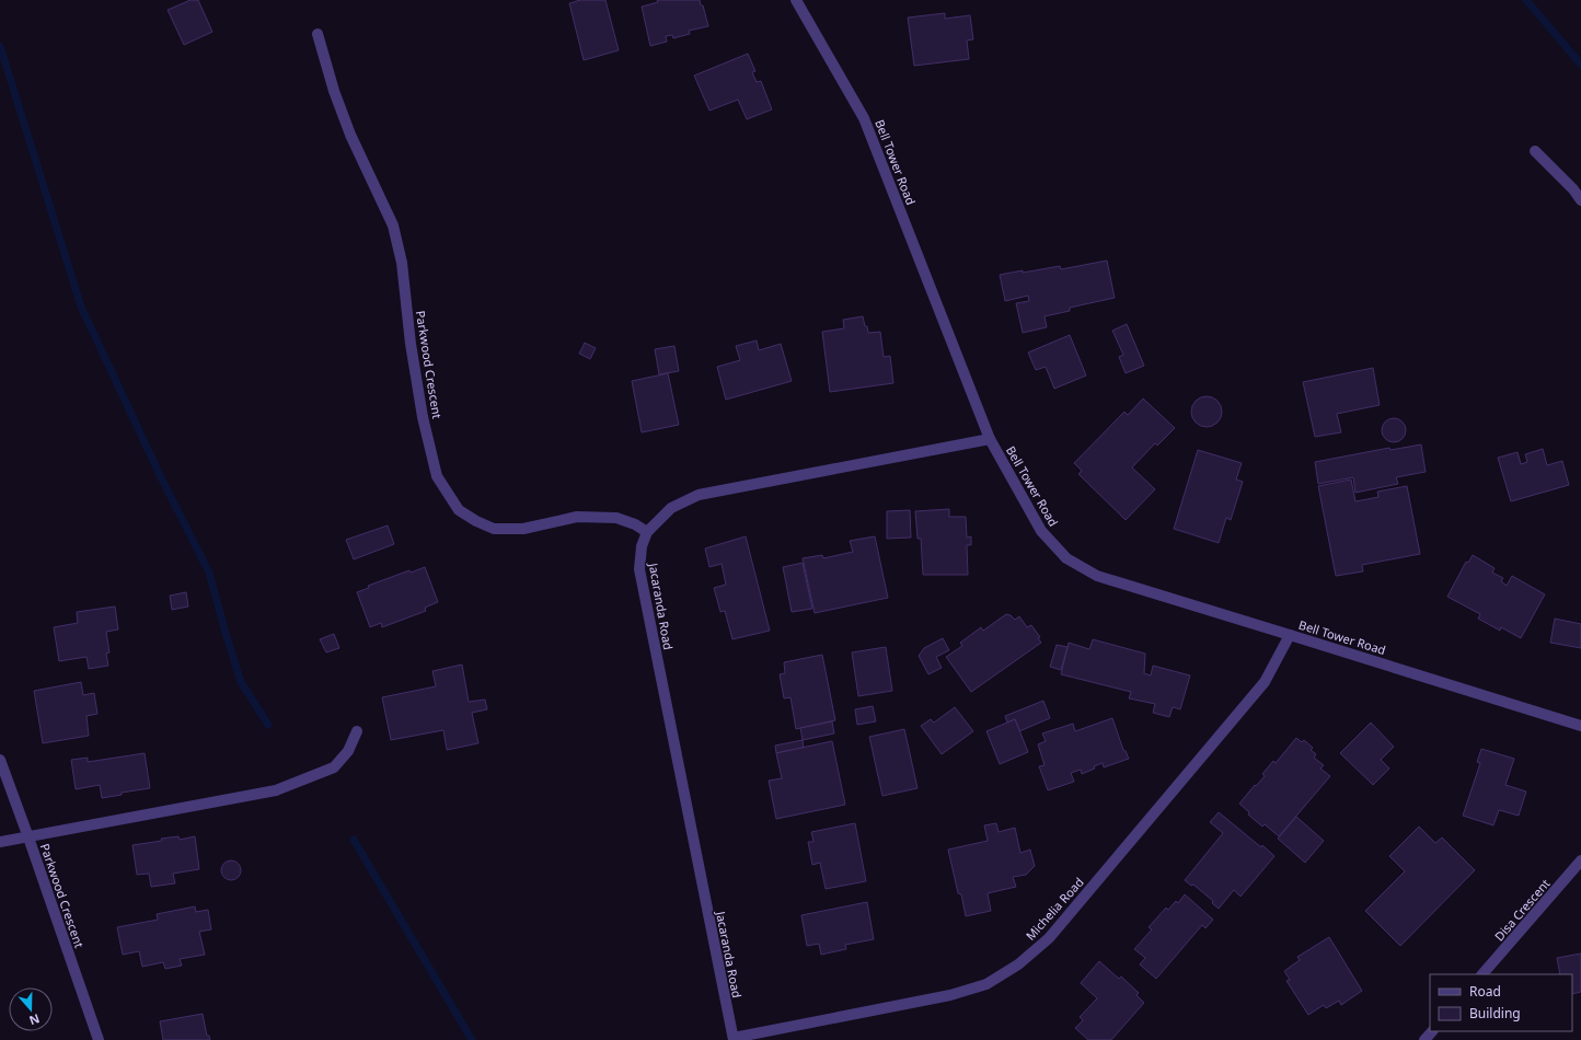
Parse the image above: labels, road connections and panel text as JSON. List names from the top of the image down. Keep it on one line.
{"streets":{"street":["Bell Tower Road","Parkwood Crescent","Jacaranda Road","Michelia Road","Disa Crescent"]},"crossings":[["Bell Tower Road","Jacaranda Road"],["Bell Tower Road","Michelia Road"],["Parkwood Crescent","Jacaranda Road"],["Jacaranda Road","Michelia Road"]],"legend":["Road","Building"],"north":"bottom"}
